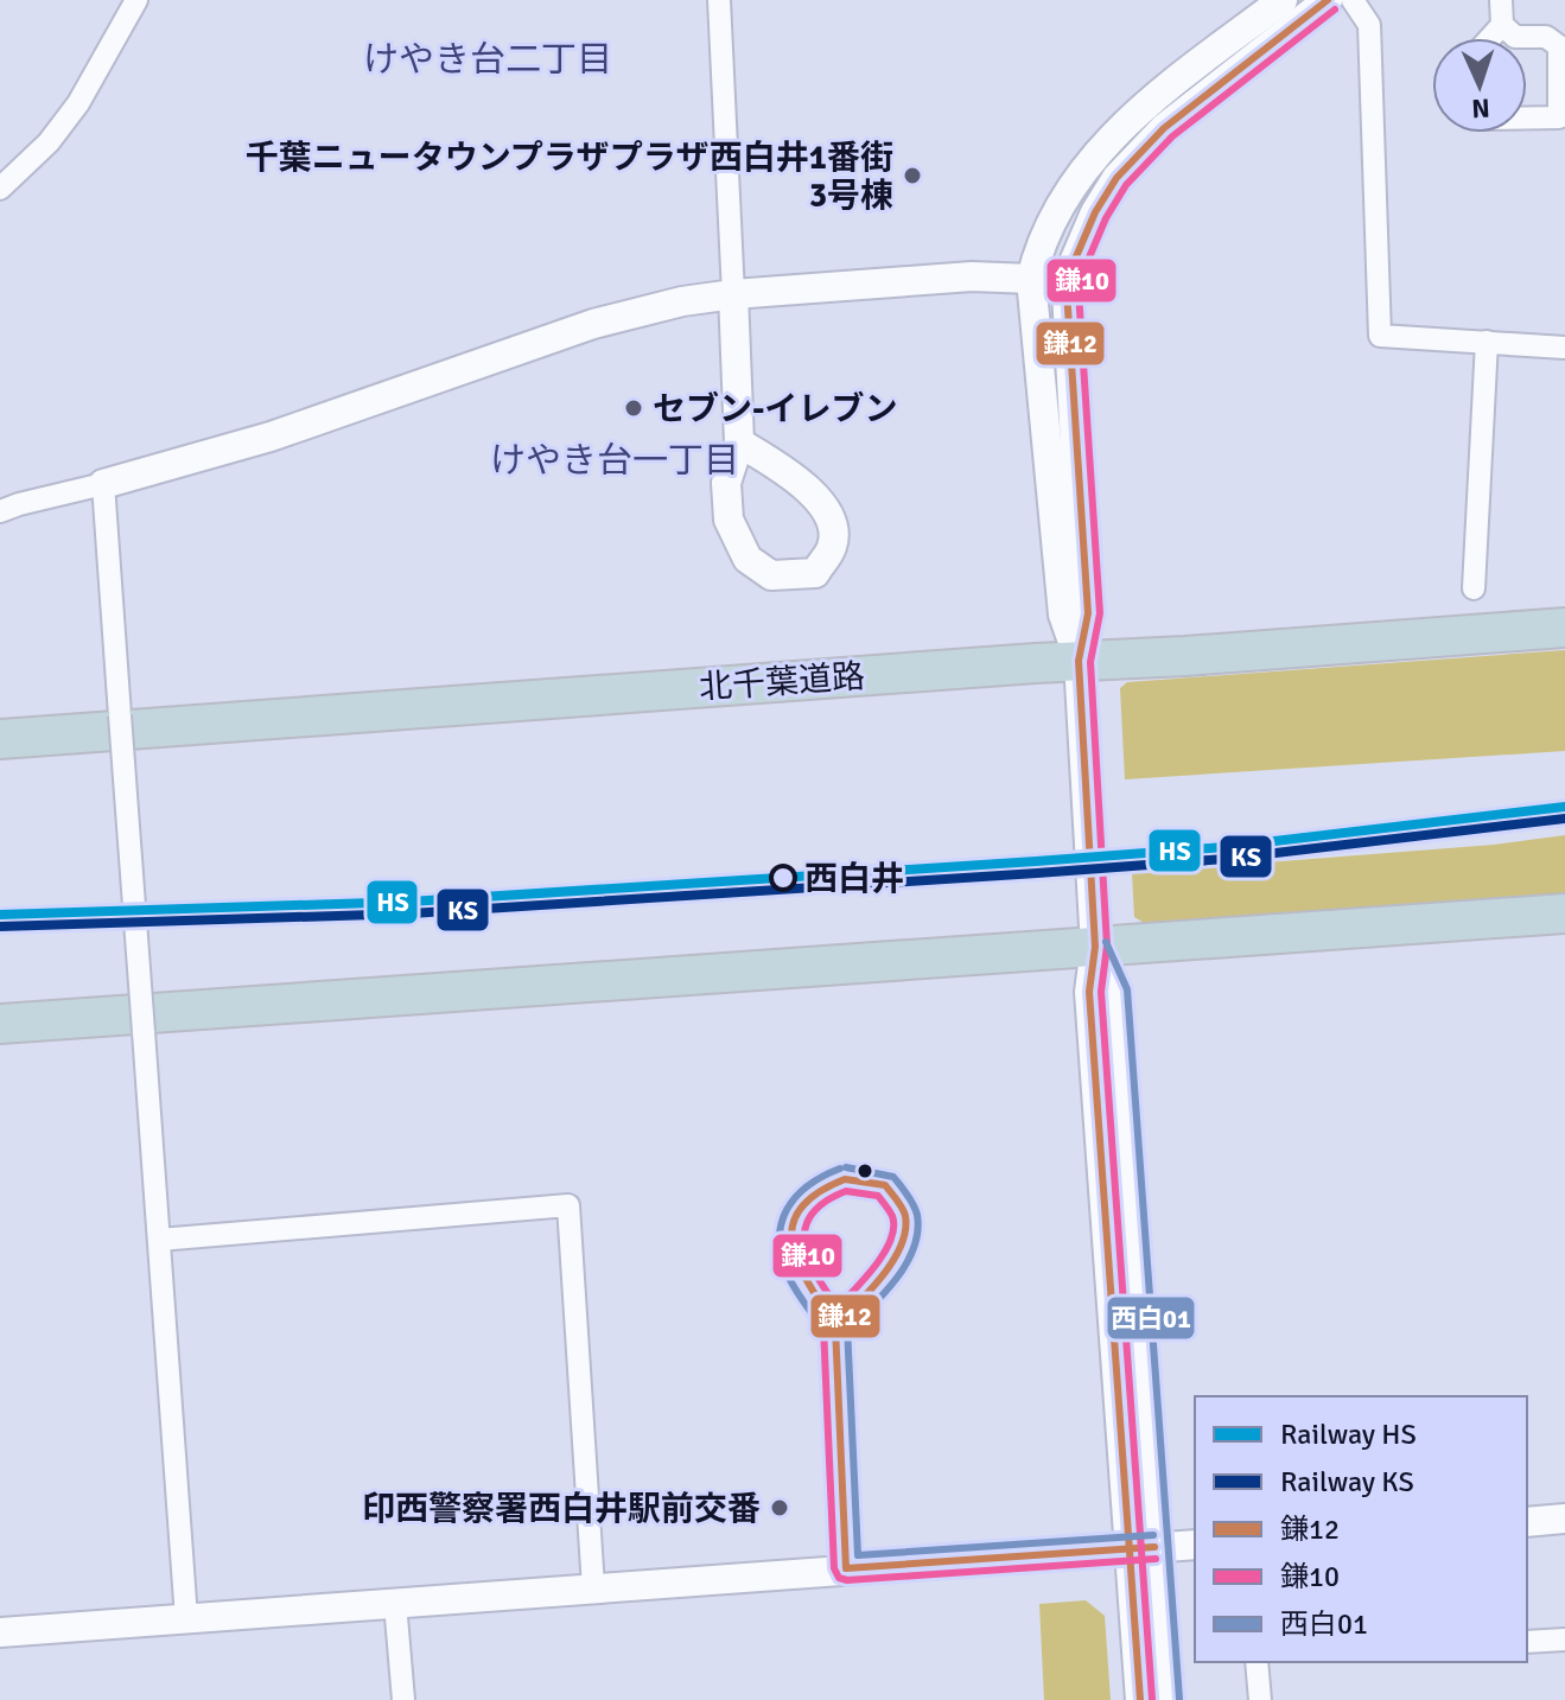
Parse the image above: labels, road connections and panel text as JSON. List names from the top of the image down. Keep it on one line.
{"streets":{"highway":["北千葉道路"]},"districts":["けやき台二丁目","けやき台一丁目"],"places":["千葉ニュータウンプラザプラザ西白井1番街 3号棟","セブン-イレブン","西白井","印西警察署西白井駅前交番"],"lines":["transit line 鎌12","transit line 鎌10","rail line HS","rail line KS","transit line 西白01"],"legend":["Railway HS","Railway KS","鎌12","鎌10","西白01"],"north":"bottom"}
